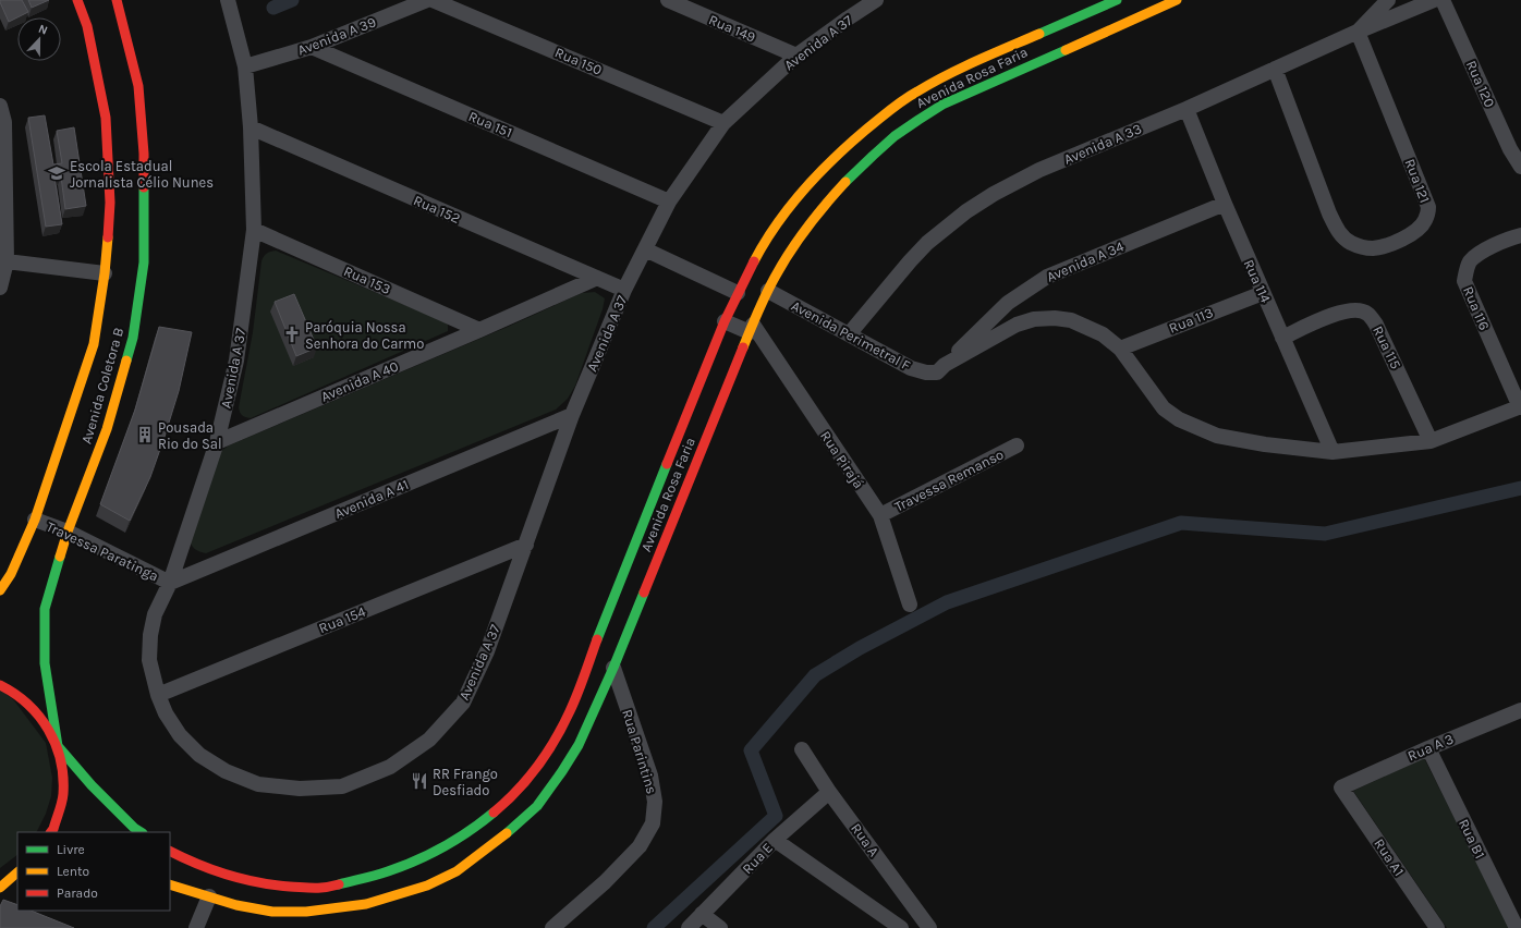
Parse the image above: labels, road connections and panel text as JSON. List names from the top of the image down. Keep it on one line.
{"streets":{"street":["Rua 149","Avenida A 39","Avenida A 37","Rua 150","Avenida Rosa Faria","Rua 120","Rua 151","Avenida A 33","Rua 121","Rua 152","Avenida A 34","Rua 153","Rua 114","Rua 116","Rua 113","Avenida Perimetral F","Rua 115","Avenida A 40","Avenida Coletora B","Rua Pirajá","Travessa Remanso","Avenida A 41","Travessa Paratinga","Rua 154","Rua A 3","Rua Parintins","Rua B1","Rua A","Rua A1","Rua E"]},"crossings":[["Rua 149","Avenida A 37"],["Avenida A 39","Avenida A 37"],["Avenida A 39","Rua 151"],["Avenida A 37","Rua 150"],["Avenida A 37","Rua 151"],["Avenida A 37","Rua 152"],["Avenida A 37","Rua 153"],["Avenida A 37","Avenida A 40"],["Avenida A 37","Avenida A 41"],["Avenida A 37","Travessa Paratinga"],["Avenida A 37","Rua 154"],["Avenida Rosa Faria","Avenida Perimetral F"],["Avenida Rosa Faria","Rua Pirajá"],["Avenida Rosa Faria","Rua Parintins"],["Avenida A 33","Rua 121"],["Avenida A 33","Rua 114"],["Avenida A 33","Avenida Perimetral F"],["Rua 152","Avenida A 40"],["Avenida A 34","Rua 114"],["Avenida A 34","Avenida Perimetral F"],["Rua 153","Avenida A 40"],["Rua 114","Rua 113"],["Rua 114","Avenida Perimetral F"],["Rua 114","Rua 115"],["Rua 116","Avenida Perimetral F"],["Rua 113","Avenida Perimetral F"],["Avenida Perimetral F","Rua 115"],["Avenida Coletora B","Travessa Paratinga"],["Rua Pirajá","Travessa Remanso"],["Avenida A 41","Travessa Paratinga"],["Rua A 3","Rua B1"],["Rua A 3","Rua A1"],["Rua A","Rua E"]],"places":{"school or university":["Escola Estadual Jornalista Célio Nunes"],"church":["Paróquia Nossa Senhora do Carmo"],"building":["Pousada Rio do Sal"],"restaurant":["RR Frango Desfiado"]},"legend":["Livre","Lento","Parado"],"north":"top"}
